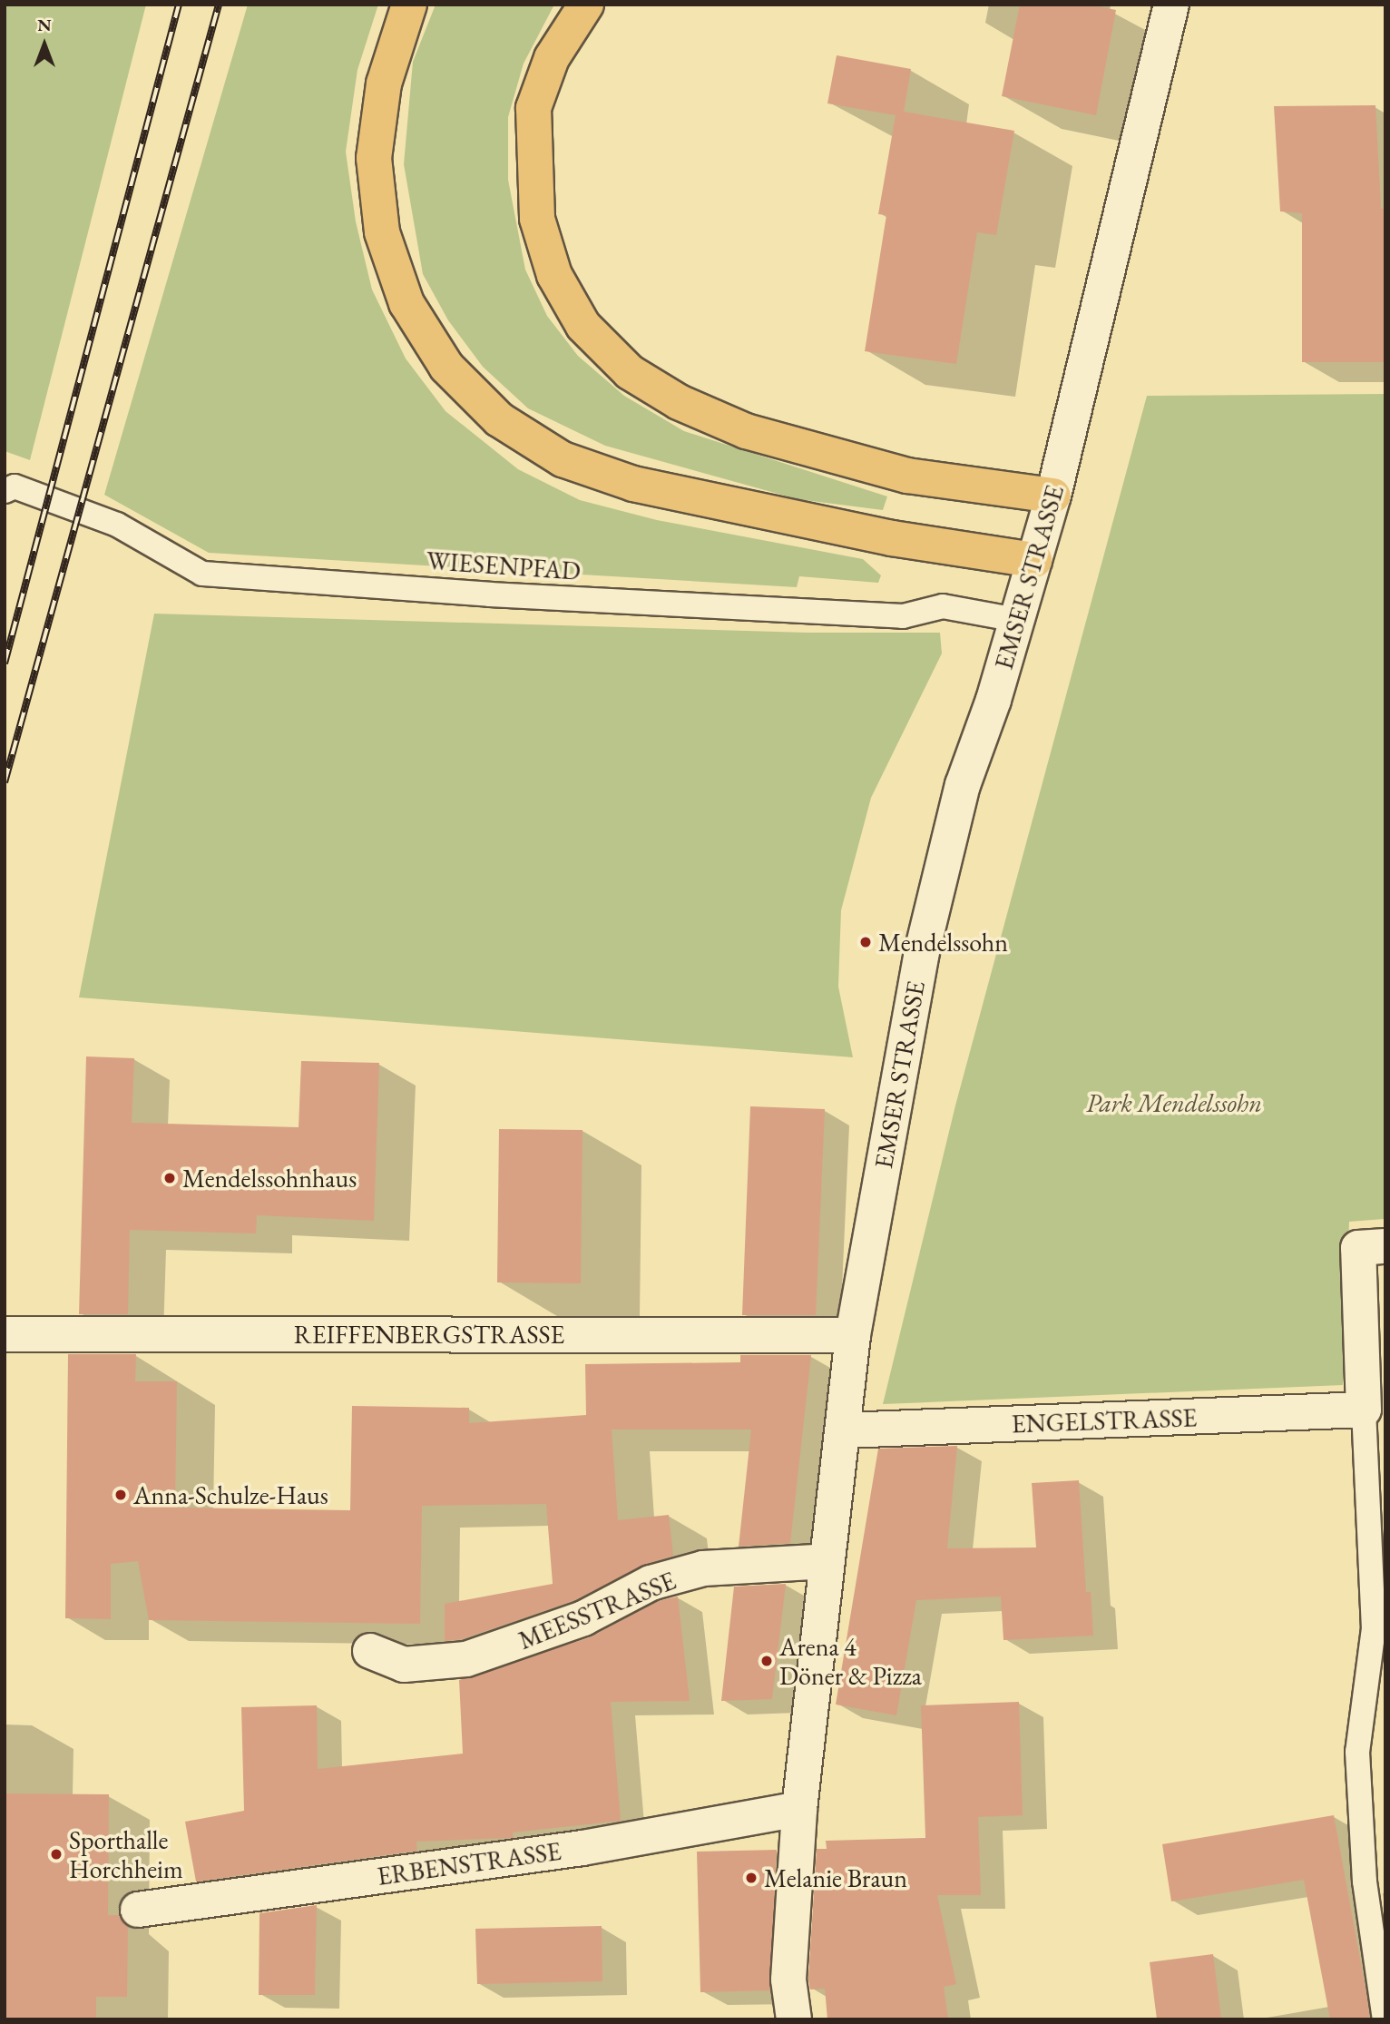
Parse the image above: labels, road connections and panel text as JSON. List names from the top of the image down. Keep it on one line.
{"streets":{"street":["EMSER STRASSE","REIFFENBERGSTRASSE","ENGELSTRASSE","MEESSTRASSE","ERBENSTRASSE"],"lane":["WIESENPFAD"]},"crossings":[["WIESENPFAD","EMSER STRASSE"],["EMSER STRASSE","REIFFENBERGSTRASSE"],["EMSER STRASSE","ENGELSTRASSE"],["EMSER STRASSE","MEESSTRASSE"],["EMSER STRASSE","ERBENSTRASSE"]],"parks":["Park Mendelssohn"],"places":["Mendelssohn","Mendelssohnhaus","Anna-Schulze-Haus","Arena 4 Döner & Pizza","Sporthalle Horchheim","Melanie Braun"],"north":"top"}
